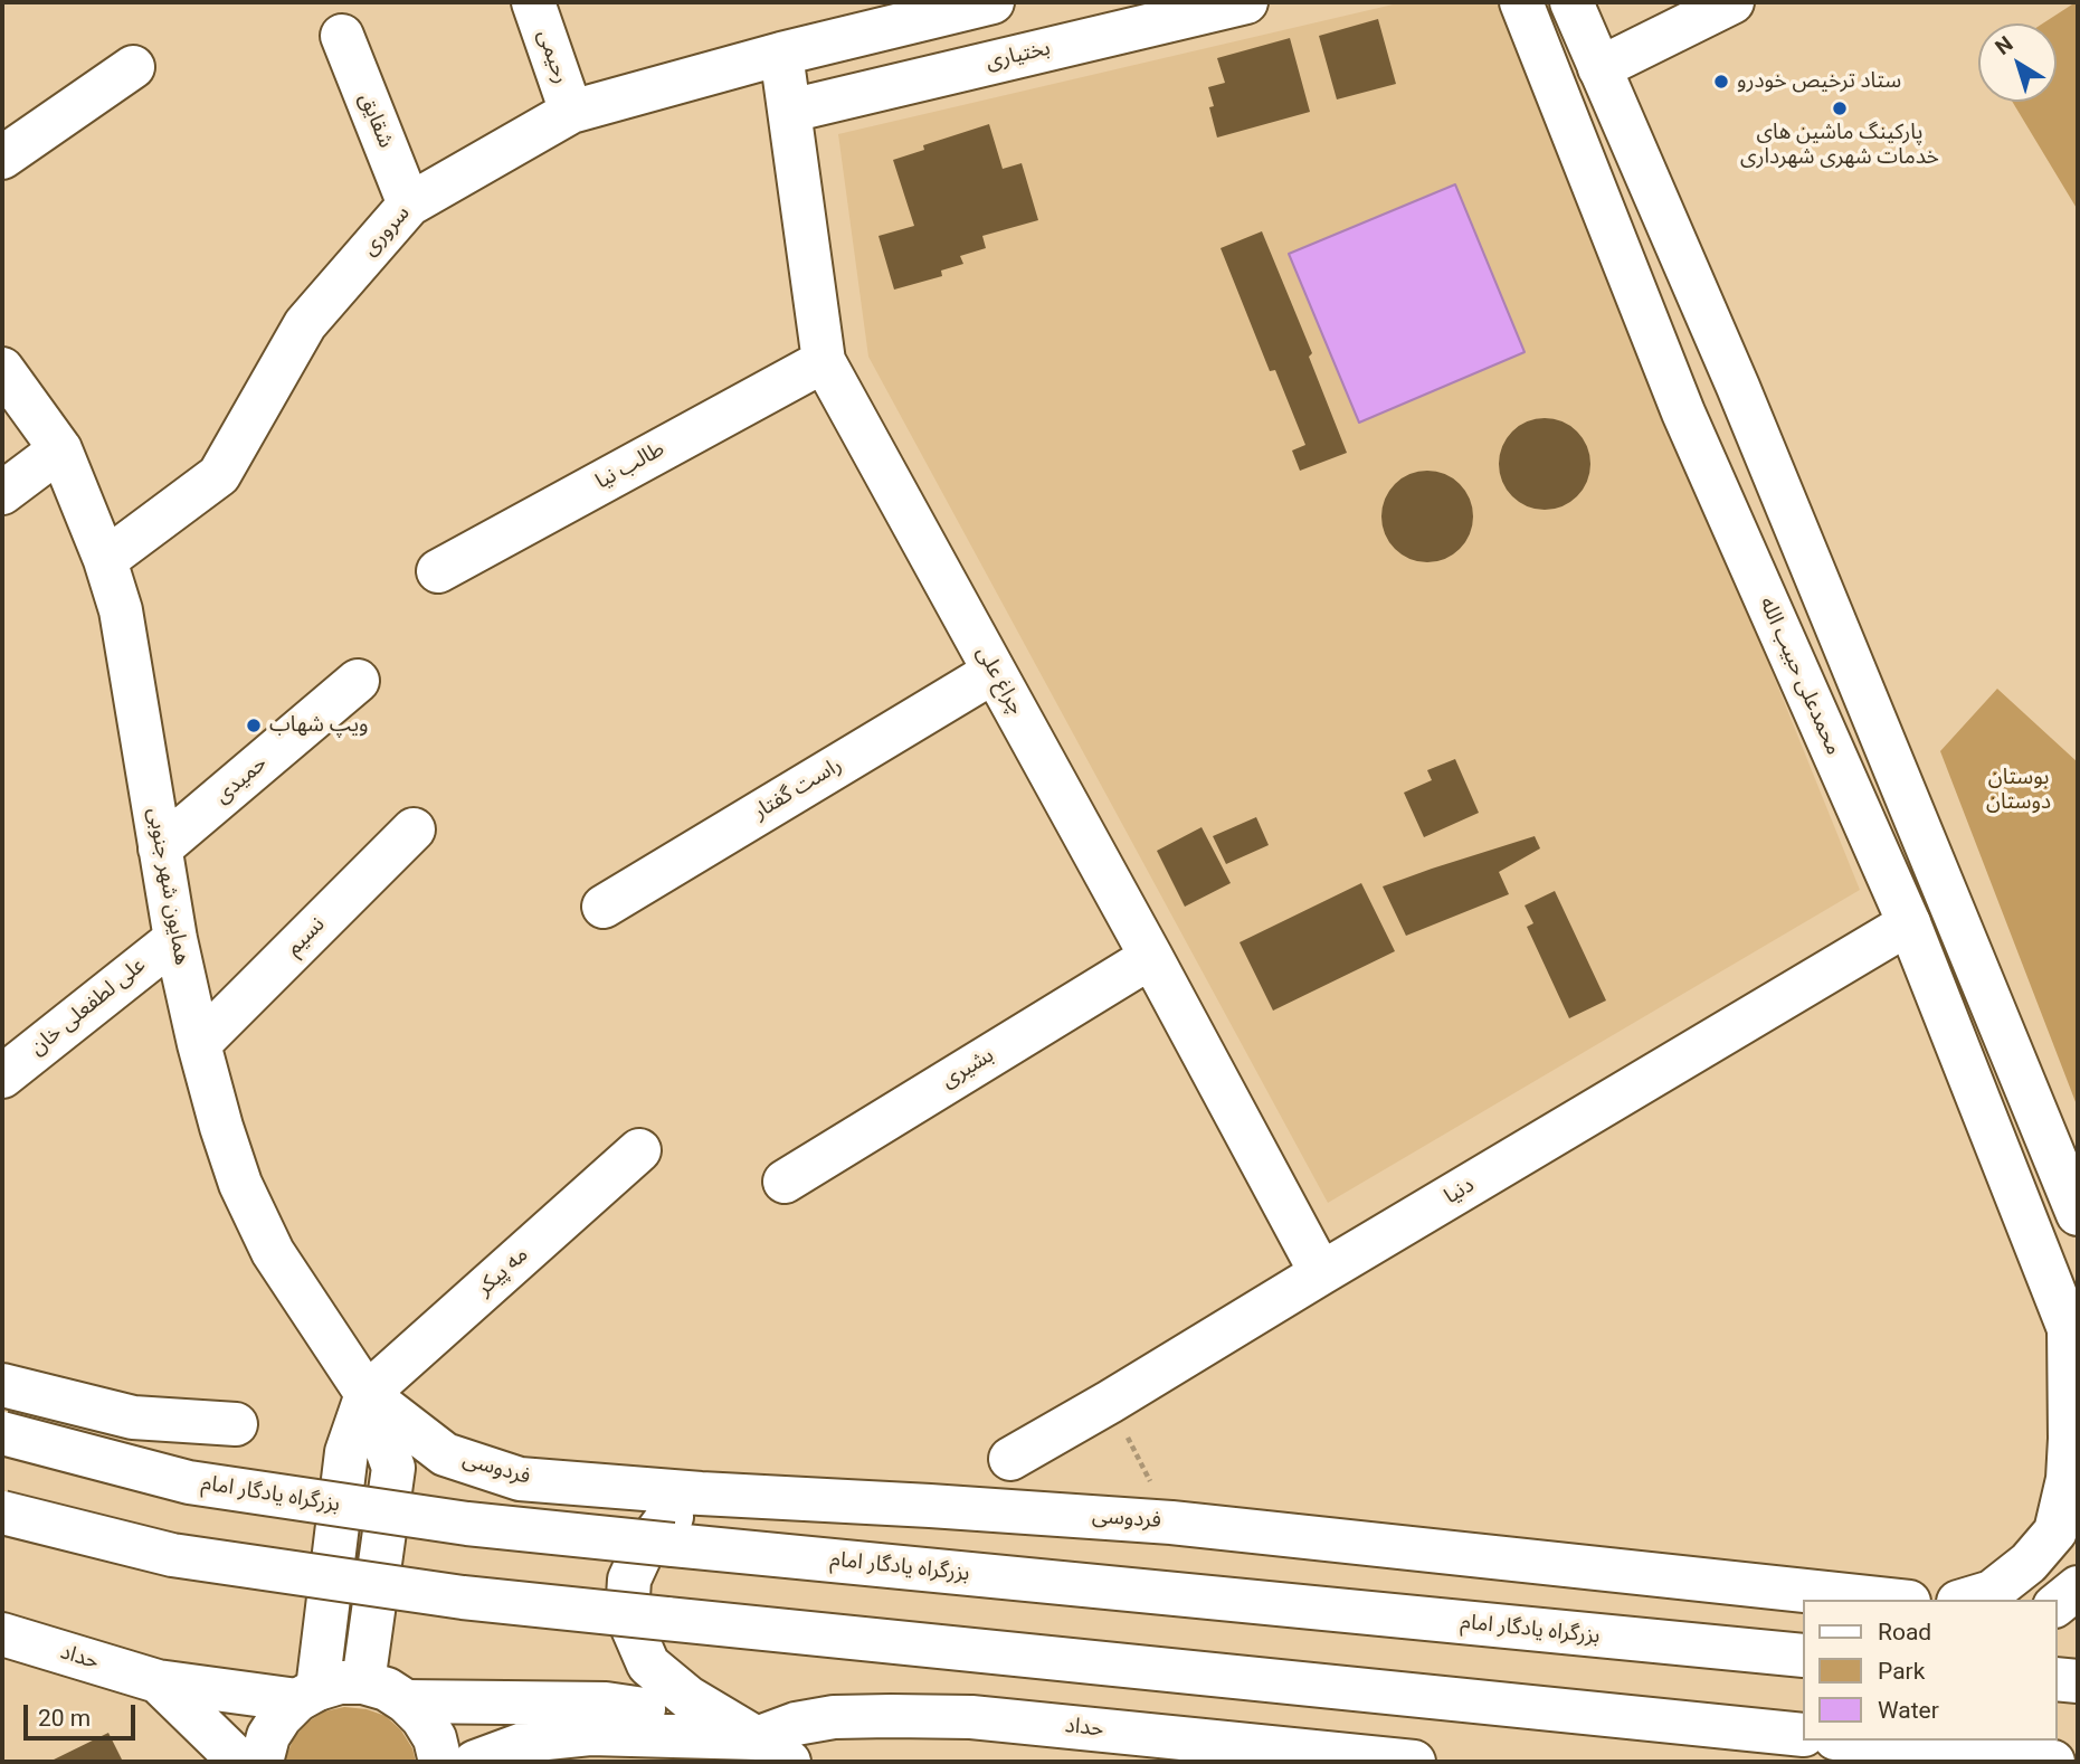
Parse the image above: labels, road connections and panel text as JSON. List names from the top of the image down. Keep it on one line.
{"streets":{"main road":["بختیاری","رحیمی","شقایق","سروری","طالب‌ نیا","محمدعلی حبیب الله","چراغ‌ علی","حمیدی","راست گفتار","همایون‌ شهر جنوبی","نسیم","علی لطفعلی خان","بشیری","دنیا","مه‌ پیکر","فردوسی","بزرگراه یادگار امام","حداد"]},"crossings":[["بختیاری","چراغ‌ علی"],["رحیمی","سروری"],["شقایق","سروری"],["سروری","چراغ‌ علی"],["سروری","همایون‌ شهر جنوبی"],["طالب‌ نیا","چراغ‌ علی"],["محمدعلی حبیب الله","دنیا"],["چراغ‌ علی","راست گفتار"],["چراغ‌ علی","بشیری"],["چراغ‌ علی","دنیا"],["حمیدی","همایون‌ شهر جنوبی"],["همایون‌ شهر جنوبی","نسیم"],["همایون‌ شهر جنوبی","علی لطفعلی خان"],["همایون‌ شهر جنوبی","مه‌ پیکر"],["همایون‌ شهر جنوبی","فردوسی"],["مه‌ پیکر","فردوسی"]],"parks":["بوستان دوستان"],"places":["ستاد ترخیص خودرو","پارکینگ ماشین های خدمات شهری شهرداری","ویپ شهاب"],"legend":["Road","Park","Water"],"scale_bar":"20 m","north":"top left"}
